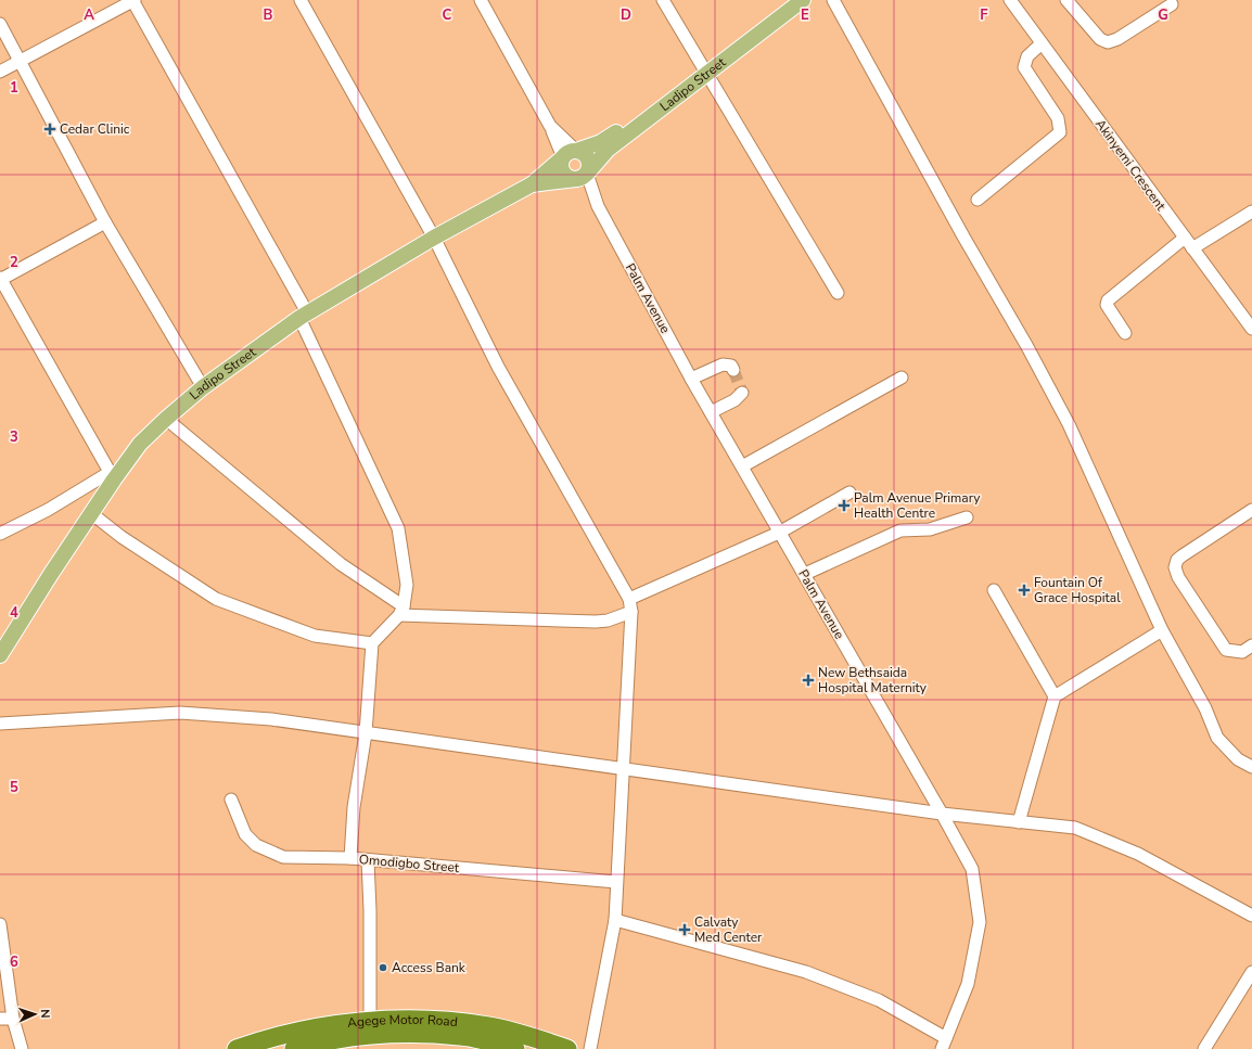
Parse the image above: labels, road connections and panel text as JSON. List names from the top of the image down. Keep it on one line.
{"streets":{"highway":["Agege Motor Road"],"main road":["Ladipo Street"],"street":["Akinyemi Crescent","Palm Avenue","Omodigbo Street"]},"crossings":[["Ladipo Street","Palm Avenue"]],"places":{"health":["Cedar Clinic","Palm Avenue Primary Health Centre","Fountain Of Grace Hospital","New Bethsaida Hospital Maternity","Calvaty Med Center"],"other":["Access Bank"]},"north":"right","grid":{"columns":["A","B","C","D","E","F","G"],"rows":["1","2","3","4","5","6"]}}
